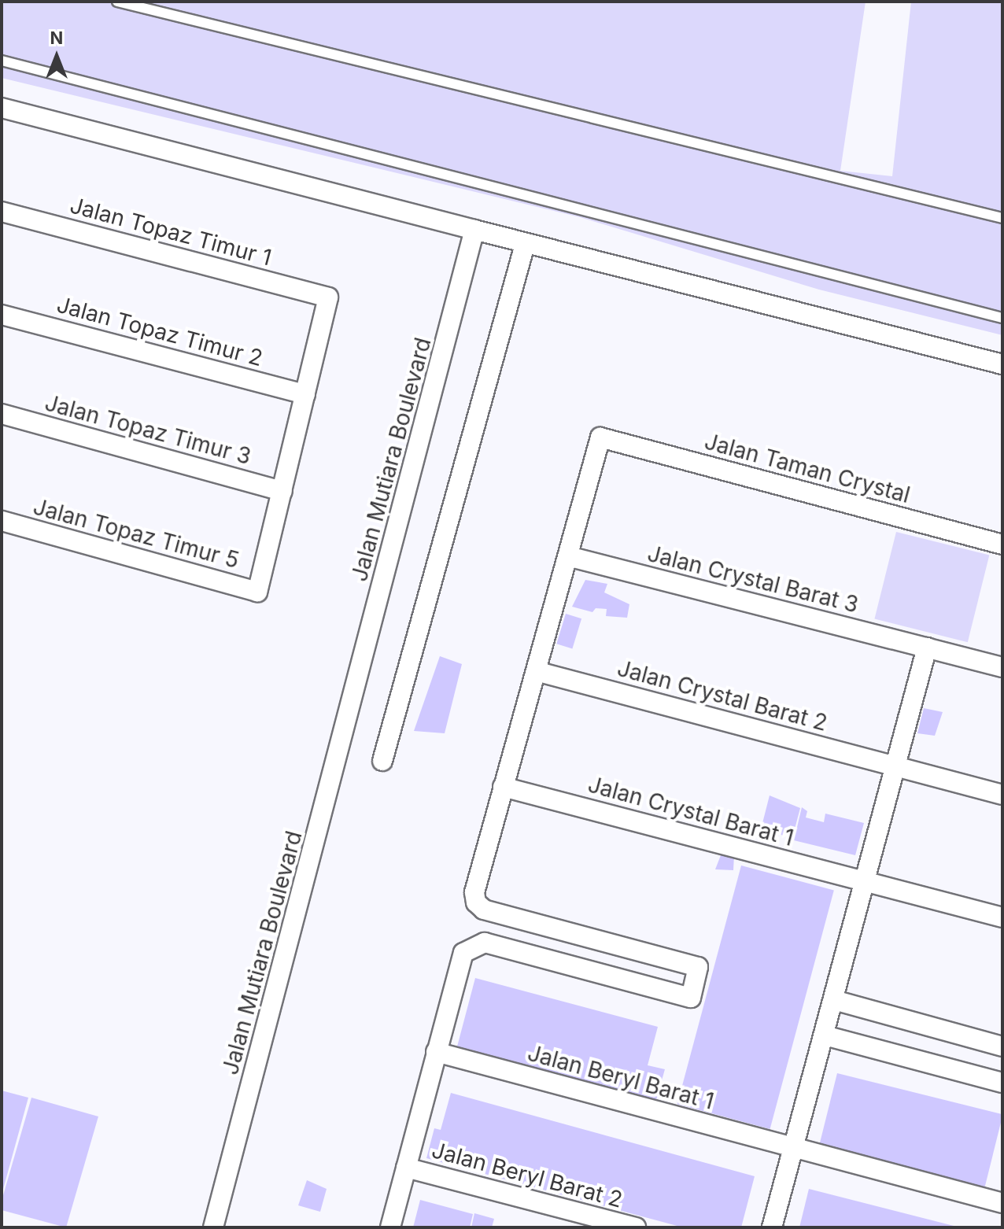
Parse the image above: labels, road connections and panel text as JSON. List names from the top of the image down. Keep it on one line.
{"streets":{"street":["Jalan Topaz Timur 1","Jalan Topaz Timur 2","Jalan Topaz Timur 3","Jalan Mutiara Boulevard","Jalan Taman Crystal","Jalan Topaz Timur 5","Jalan Crystal Barat 3","Jalan Crystal Barat 2","Jalan Crystal Barat 1","Jalan Beryl Barat 1","Jalan Beryl Barat 2"]},"crossings":[["Jalan Topaz Timur 1","Jalan Topaz Timur 2"],["Jalan Topaz Timur 3","Jalan Topaz Timur 5"],["Jalan Taman Crystal","Jalan Crystal Barat 3"]],"north":"top"}
